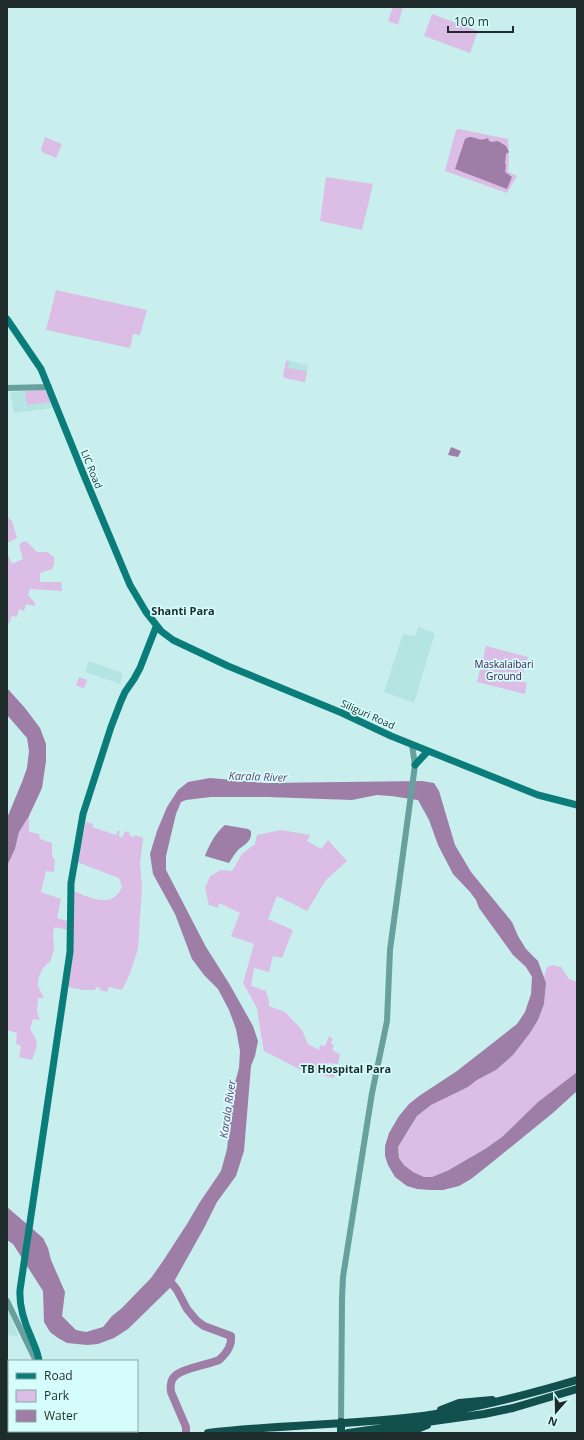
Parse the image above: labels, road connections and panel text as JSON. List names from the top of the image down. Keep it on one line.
{"streets":{"main road":["LIC Road","Siliguri Road"]},"crossings":[["LIC Road","Siliguri Road"]],"districts":["Shanti Para","TB Hospital Para"],"water":["Karala River"],"parks":["Maskalaibari Ground"],"legend":["Road","Park","Water"],"scale_bar":"100 m","north":"bottom"}
